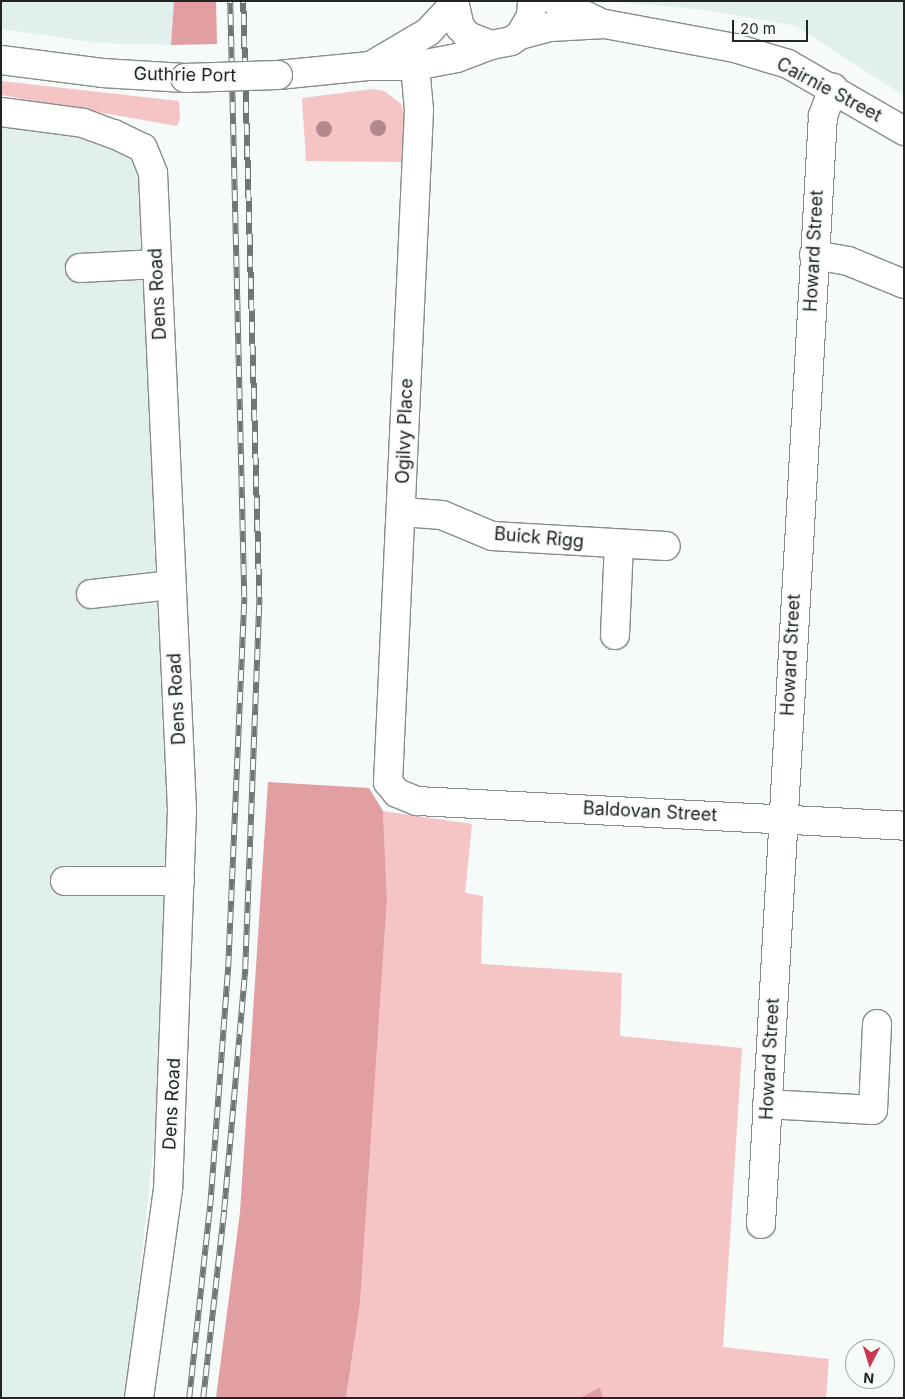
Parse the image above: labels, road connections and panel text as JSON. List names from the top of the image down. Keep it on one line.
{"streets":{"street":["Guthrie Port","Cairnie Street","Howard Street","Dens Road","Ogilvy Place","Buick Rigg","Baldovan Street"]},"crossings":[["Guthrie Port","Cairnie Street"],["Guthrie Port","Ogilvy Place"],["Cairnie Street","Howard Street"],["Howard Street","Baldovan Street"],["Ogilvy Place","Buick Rigg"],["Ogilvy Place","Baldovan Street"]],"scale_bar":"20 m","north":"bottom"}
